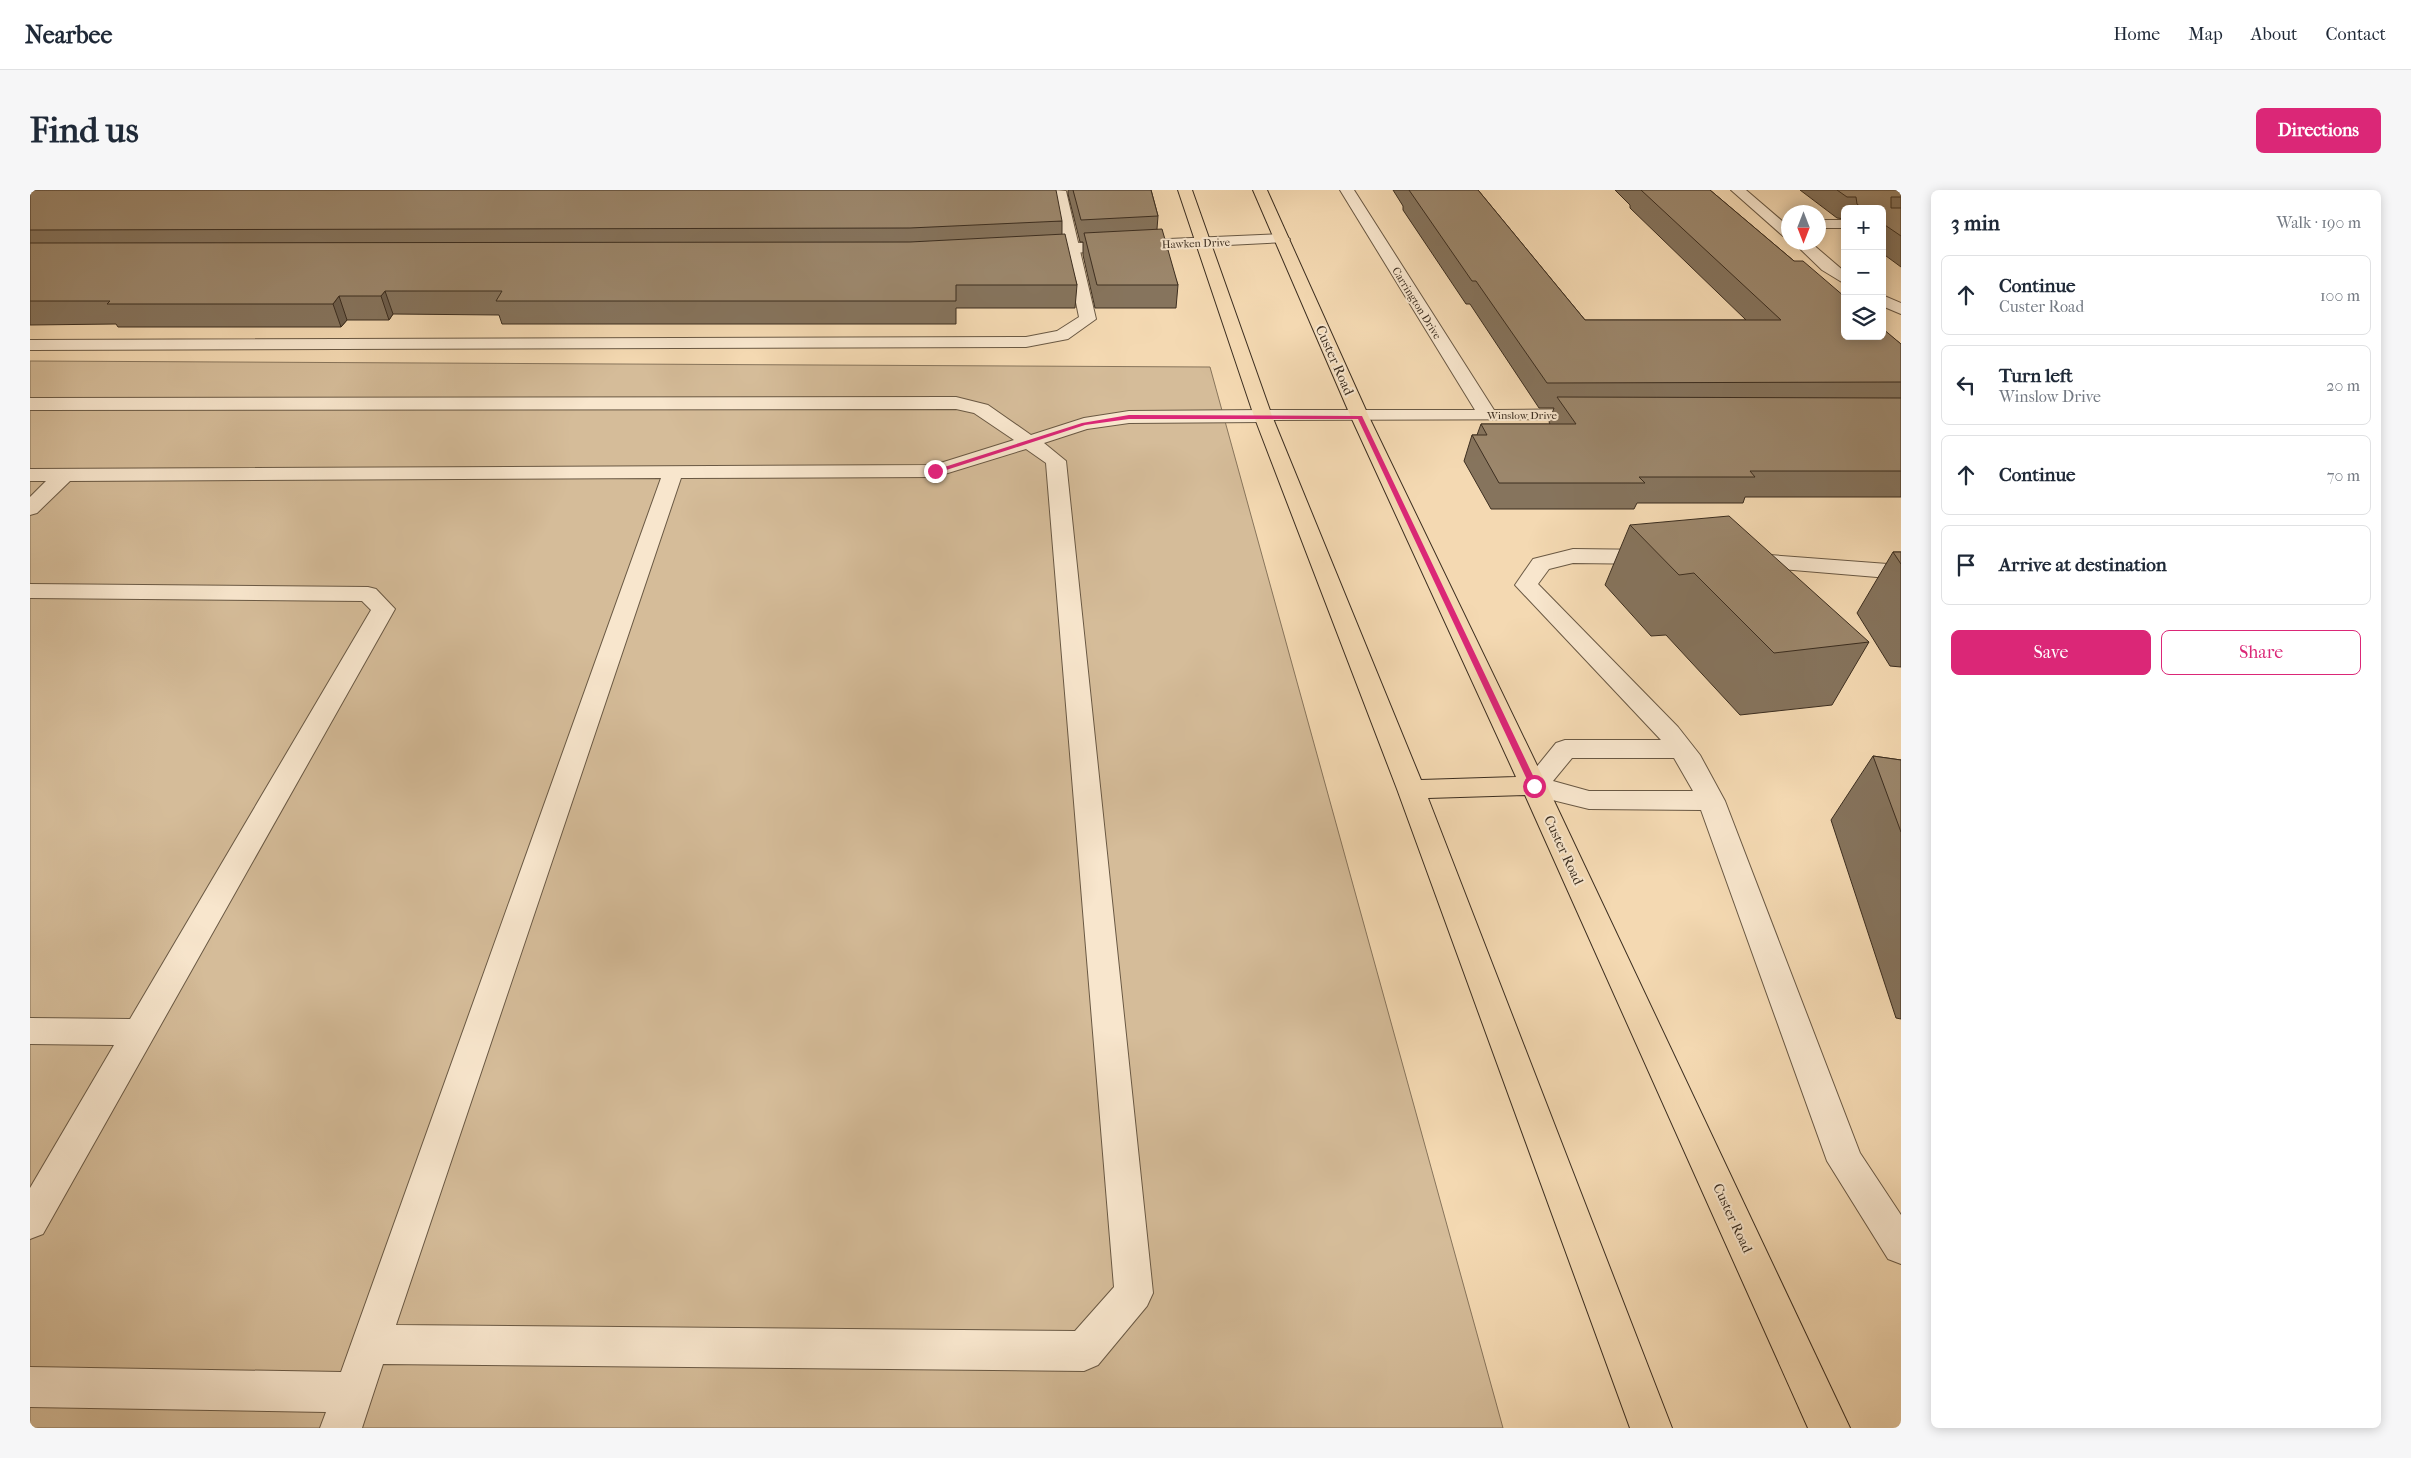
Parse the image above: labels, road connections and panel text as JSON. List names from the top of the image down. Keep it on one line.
{"streets":{"main road":["Custer Road"],"street":["Hawken Drive","Carrington Drive","Winslow Drive"]},"crossings":[["Hawken Drive","Custer Road"],["Carrington Drive","Winslow Drive"],["Custer Road","Winslow Drive"]],"north":"bottom","page":{"header":"Nearbee","nav":["Home","Map","About","Contact"],"buttons":["Directions",["Save","Share"]],"title":"Find us","heading":["3 min","Walk · 190 m"],"map_buttons":["+","−"],"list":[["Continue","Custer Road","100 m"],["Turn left","Winslow Drive","20 m"],["Continue","70 m"],"Arrive at destination"]}}
